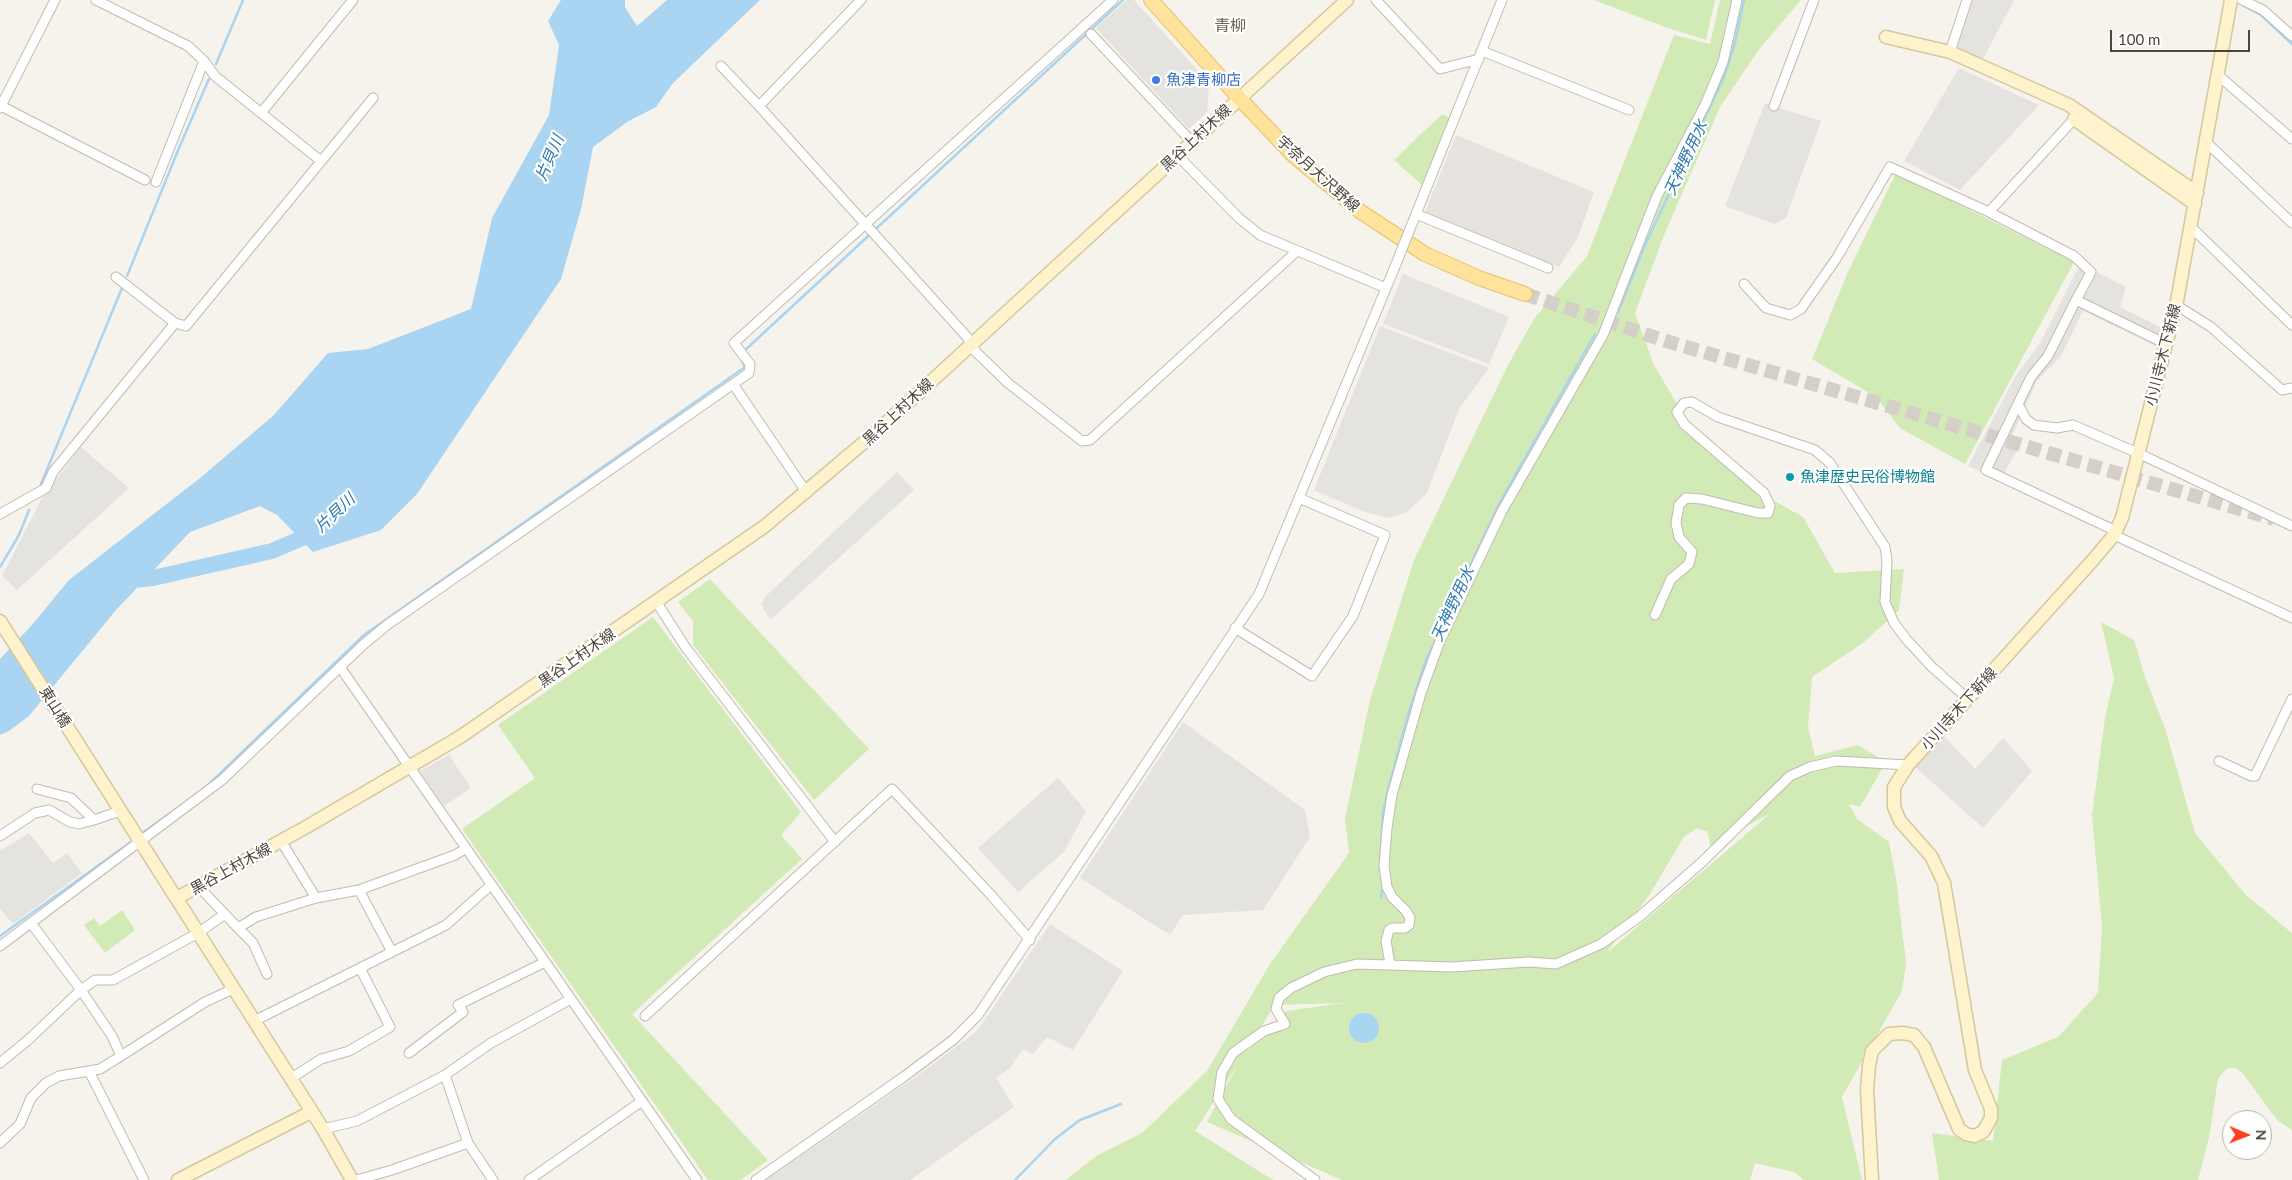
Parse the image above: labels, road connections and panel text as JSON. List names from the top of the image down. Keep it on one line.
{"streets":{"main road":["黒谷上村木線","宇奈月大沢野線","小川寺木下新線","東山橋"]},"crossings":[["黒谷上村木線","宇奈月大沢野線"],["黒谷上村木線","東山橋"]],"districts":["青柳"],"water":["片貝川","天神野用水"],"places":["魚津青柳店","魚津歴史民俗博物館"],"scale_bar":"100 m","north":"right"}
